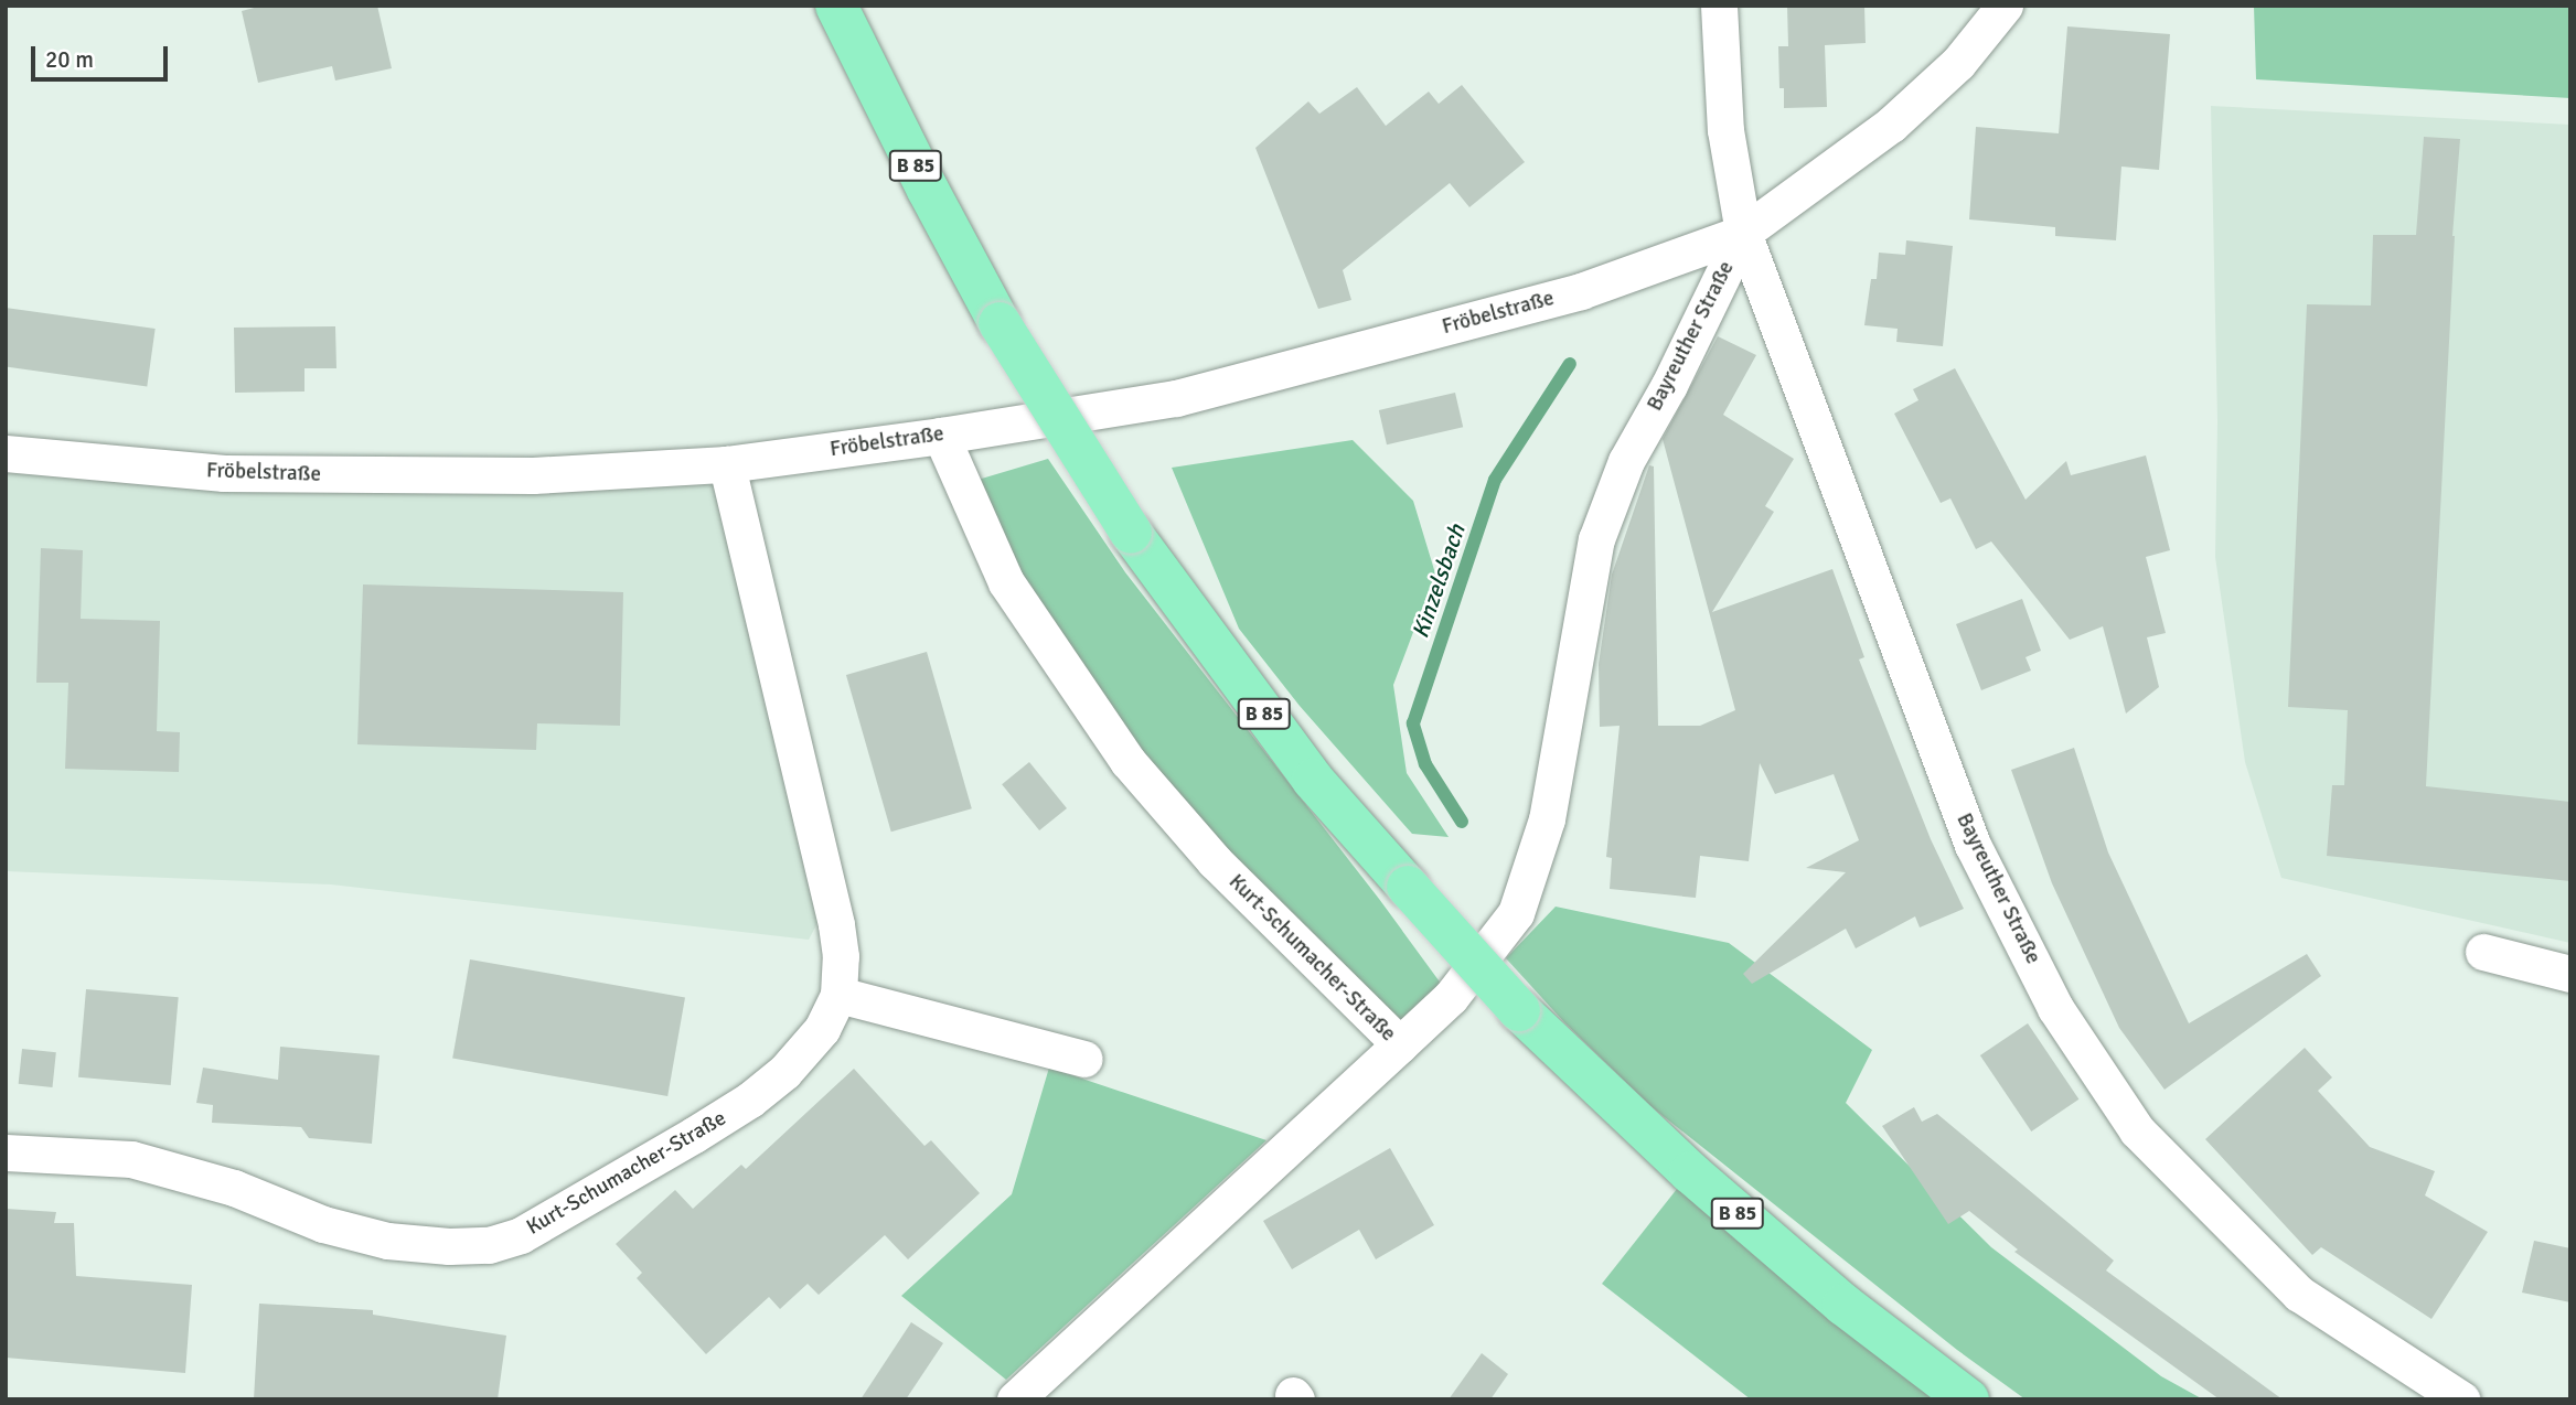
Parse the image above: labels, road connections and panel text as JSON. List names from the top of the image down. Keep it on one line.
{"streets":{"main road":["B 85"],"street":["Fröbelstraße","Bayreuther Straße","Kurt-Schumacher-Straße"]},"crossings":[["Fröbelstraße","Bayreuther Straße"],["Fröbelstraße","Kurt-Schumacher-Straße"],["Bayreuther Straße","Kurt-Schumacher-Straße"]],"water":["Kinzelsbach"],"scale_bar":"20 m"}
